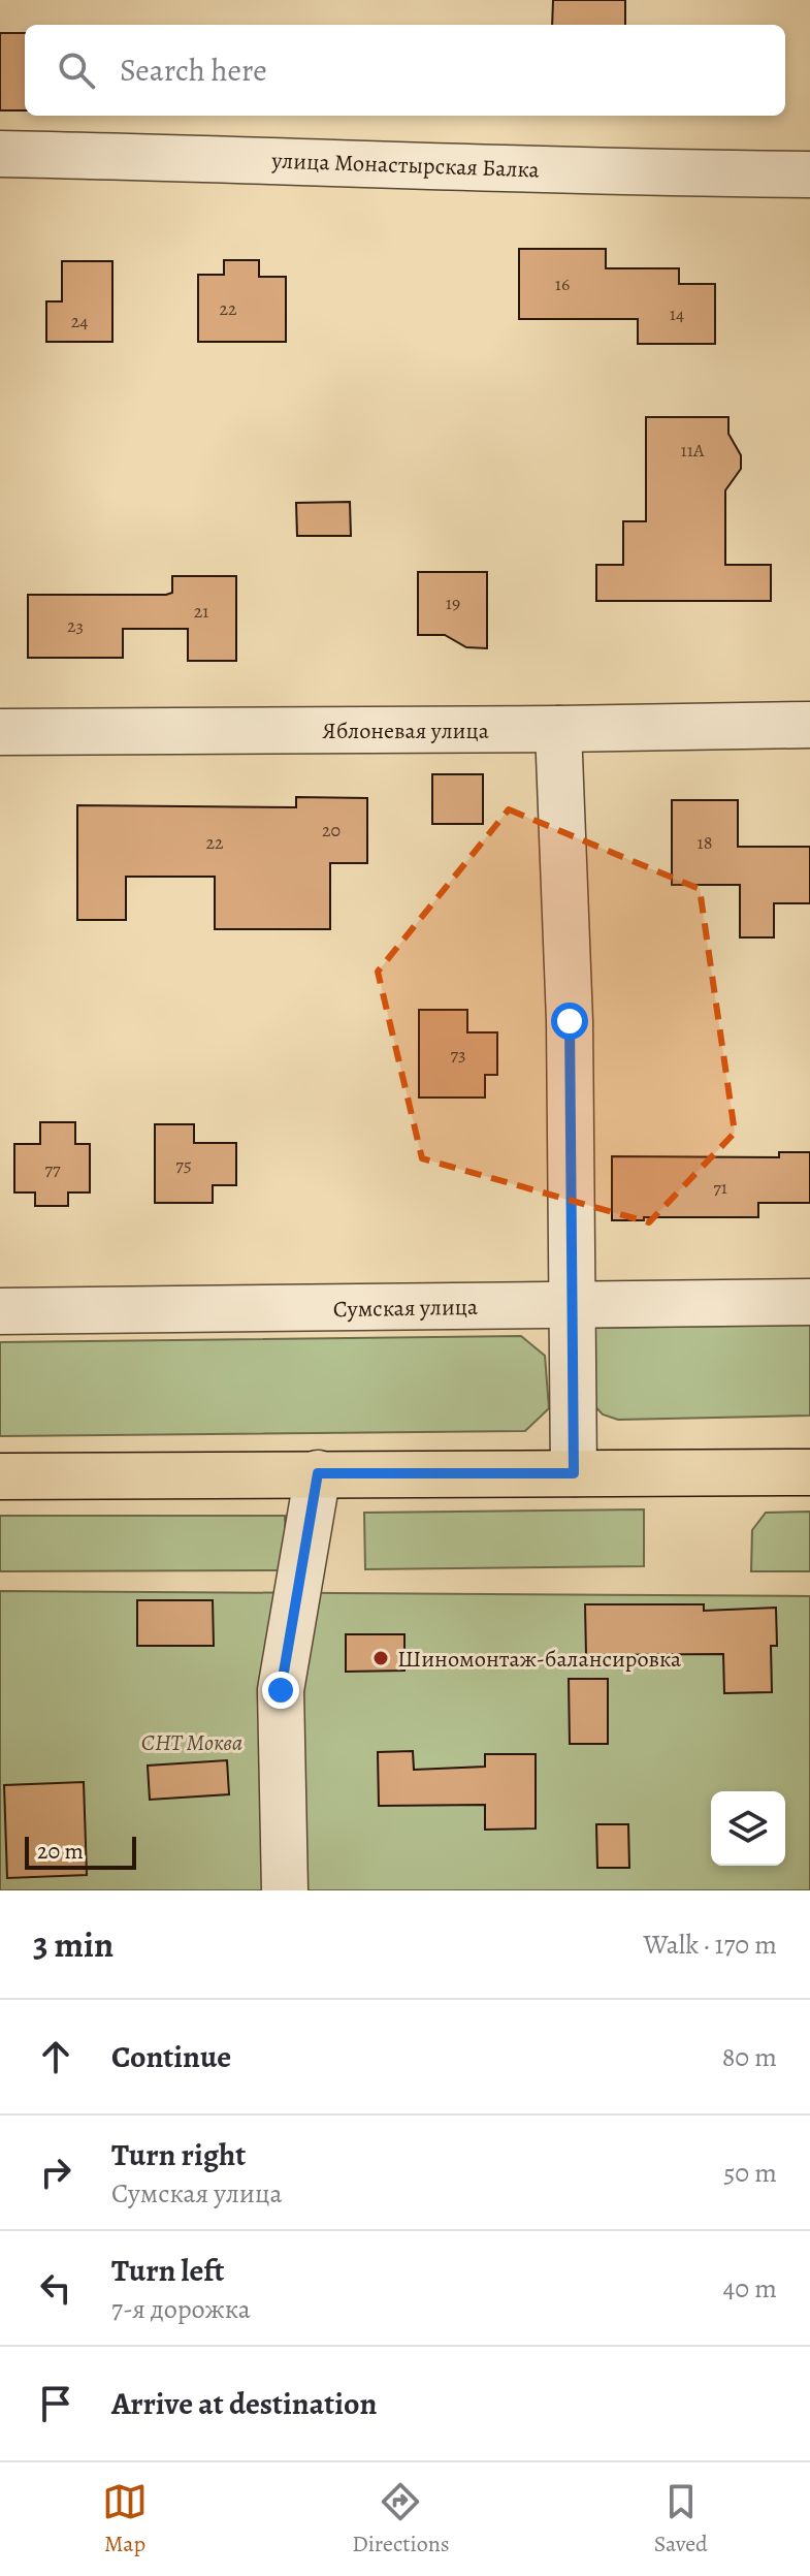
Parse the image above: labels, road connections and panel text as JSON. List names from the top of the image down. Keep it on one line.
{"streets":{"street":["улица Монастырская Балка","Яблоневая улица","Сумская улица"]},"parks":["СНТ Моква"],"places":["Шиномонтаж-балансировка"],"house_numbers":["16","22","14","24","11А","19","21","23","20","22","18","73","75","77","71"],"scale_bar":"20 m","page":{"search":"Search here","scale":"20 m","heading":["3 min","Walk · 170 m"],"list":[["Continue","80 m"],["Turn right","Сумская улица","50 m"],["Turn left","7-я дорожка","40 m"],"Arrive at destination"],"nav":["Map","Directions","Saved"]}}
